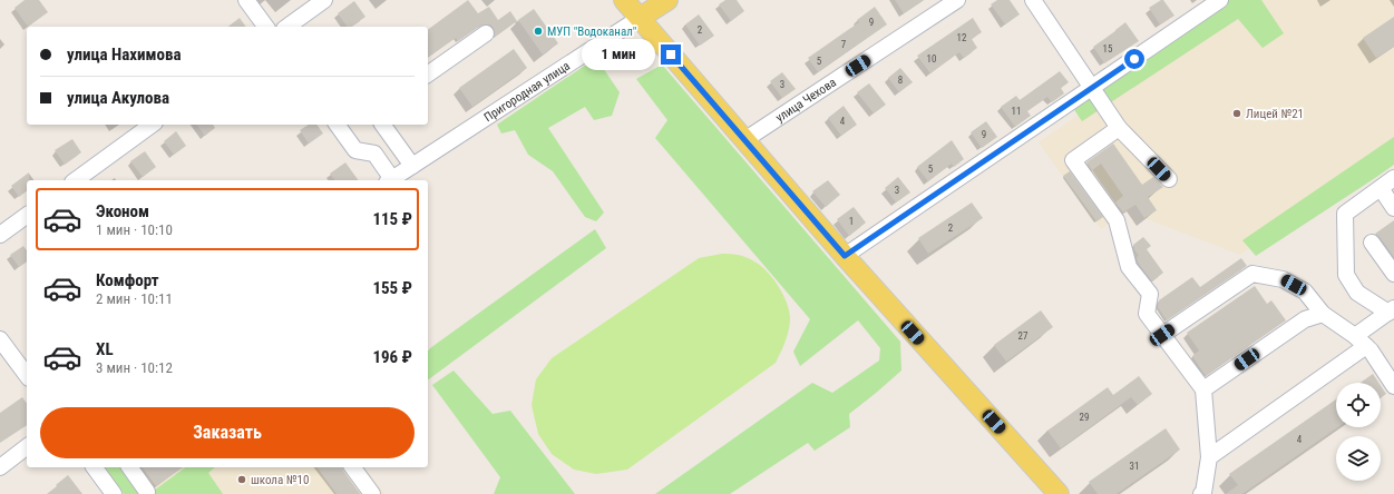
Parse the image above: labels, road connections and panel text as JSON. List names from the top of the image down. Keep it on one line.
{"streets":{"main road":["Пригородная улица"],"street":["улица Чехова"]},"places":["МУП \"Водоканал\"","Лицей №21","школа №10"],"house_numbers":["9","2","12","7","15","10","5","8","3","11","4","9","5","3","1","2","27","29","4","31"],"page":{"banner":["улица Нахимова","улица Акулова"],"bubble":"1 мин","list":[{"name":"Эконом","note":"1 мин · 10:10","value":"115 ₽"},{"name":"Комфорт","note":"2 мин · 10:11","value":"155 ₽"},{"name":"XL","note":"3 мин · 10:12","value":"196 ₽"}],"buttons":"Заказать"}}
